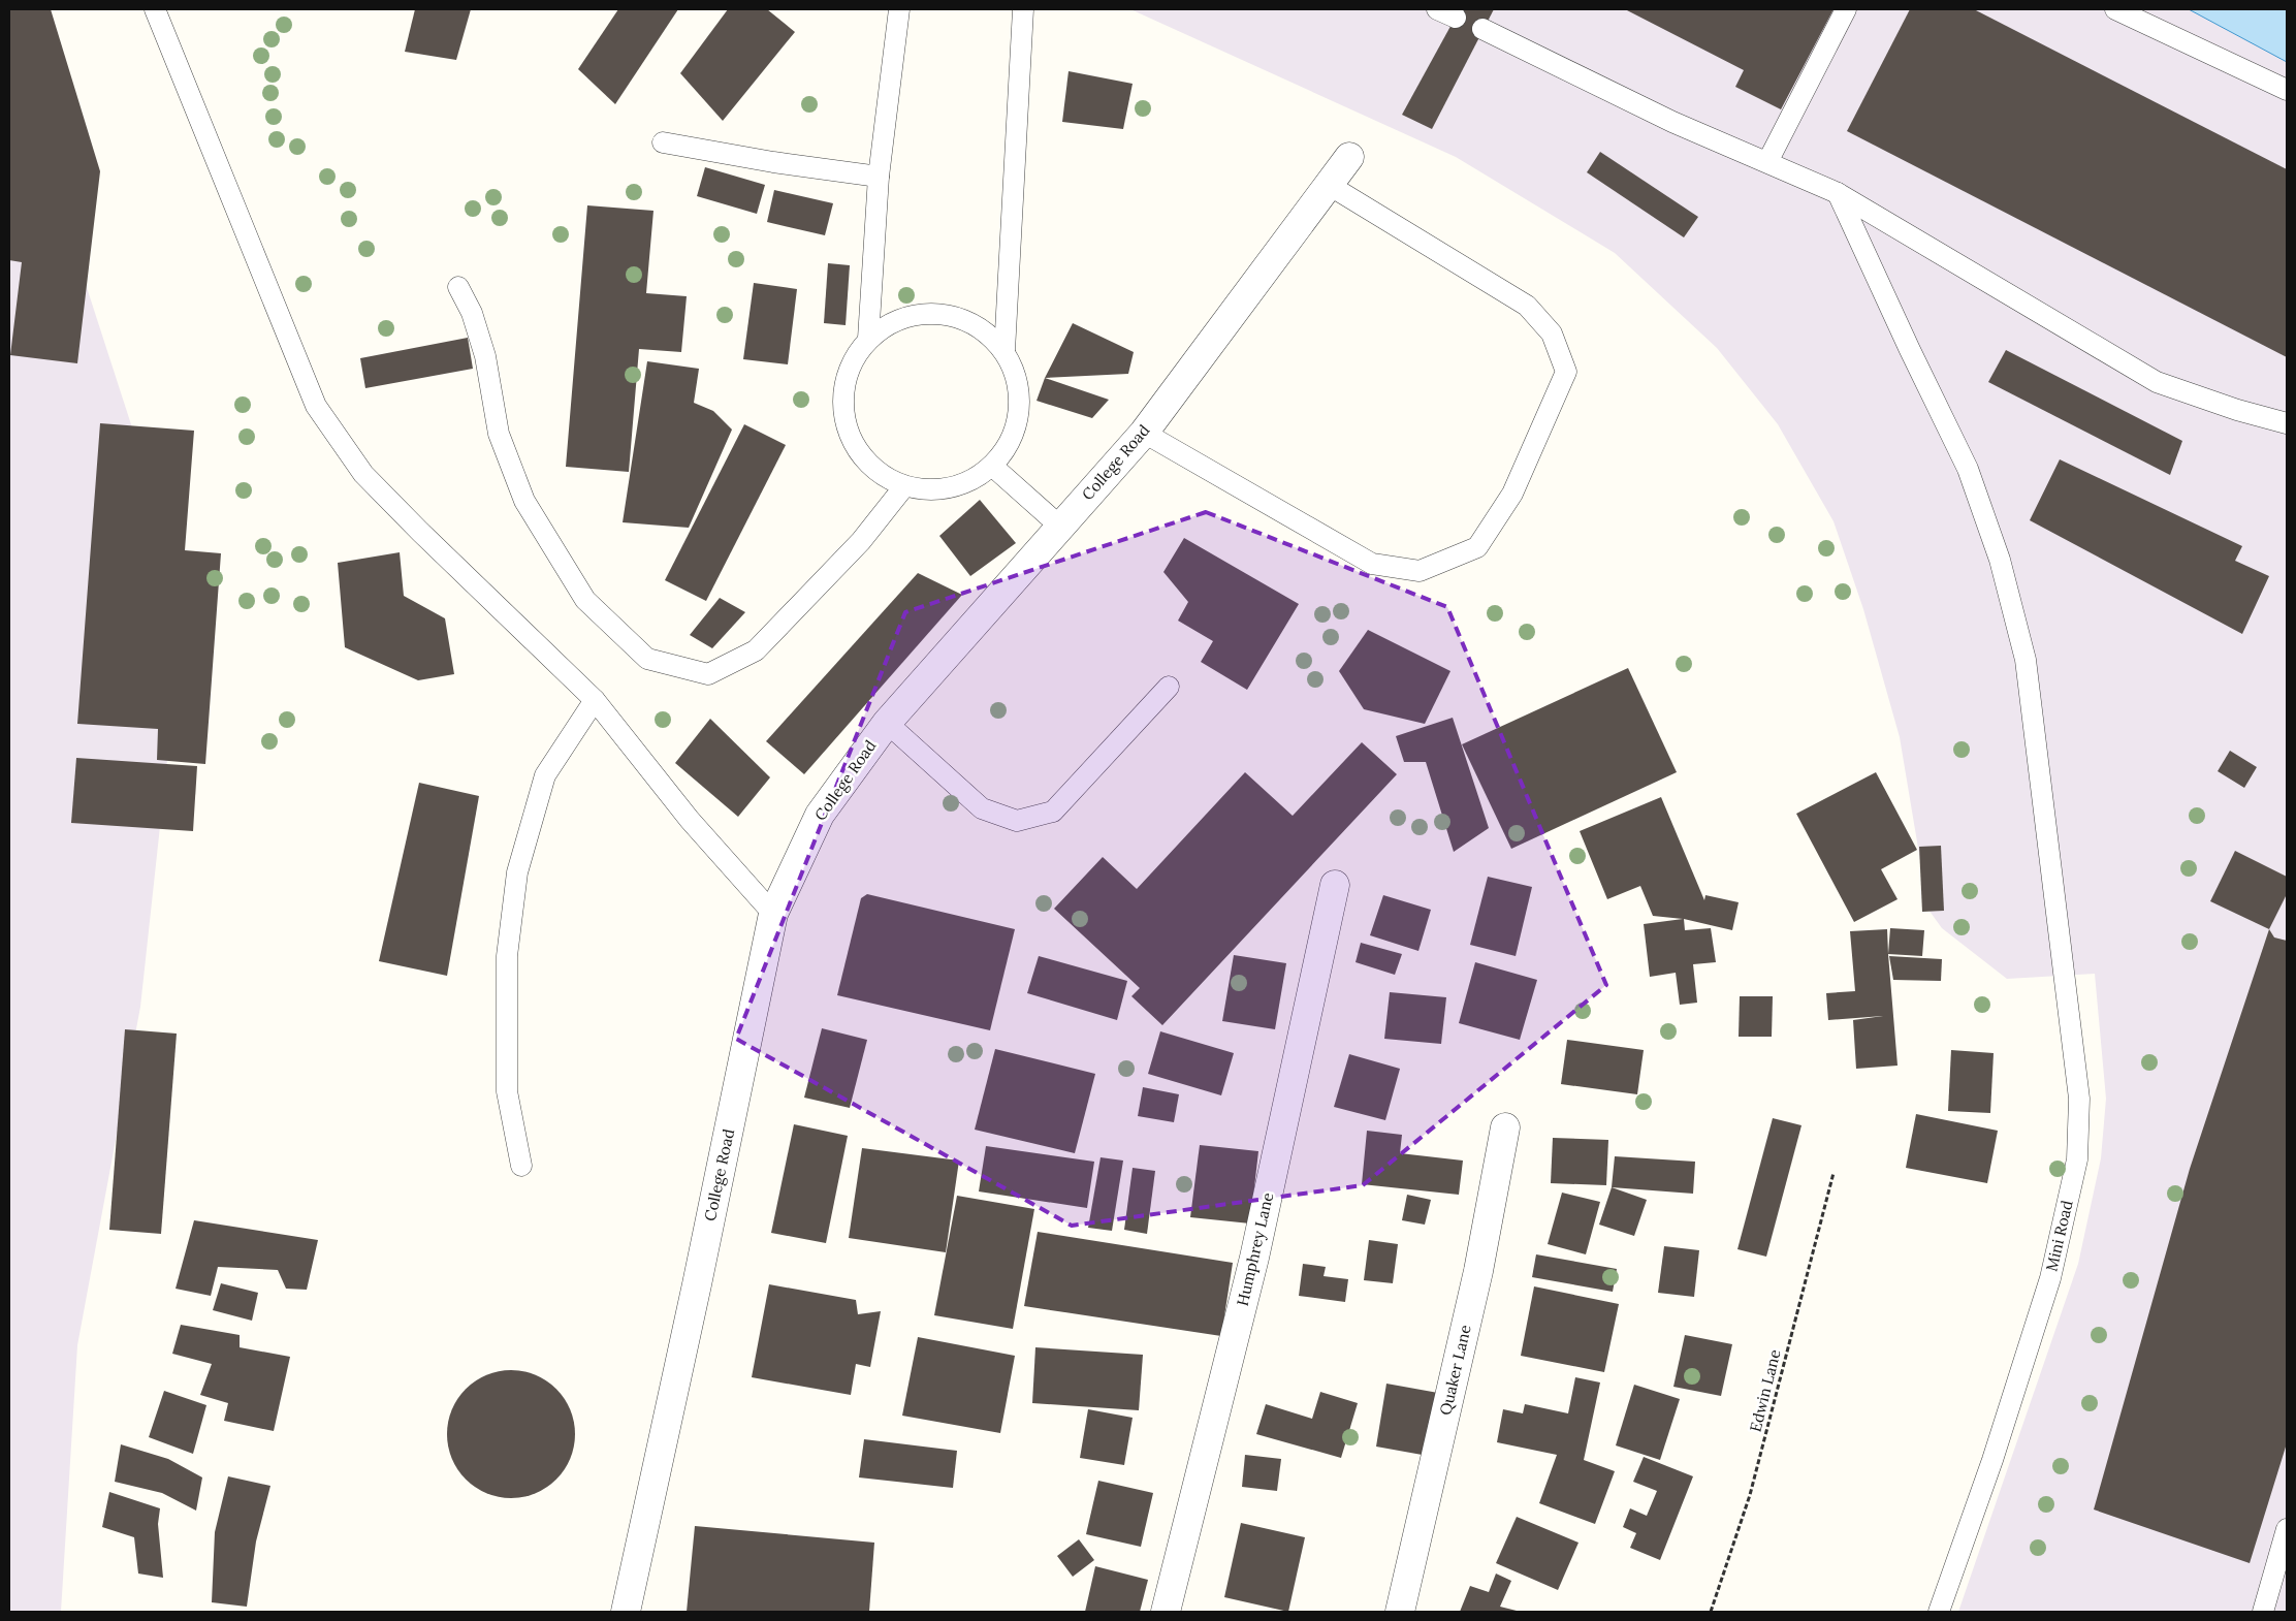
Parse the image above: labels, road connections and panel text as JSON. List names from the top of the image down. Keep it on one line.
{"streets":{"street":["College Road","Humphrey Lane","Quaker Lane"],"lane":["Mini Road"],"path":["Edwin Lane"]}}
